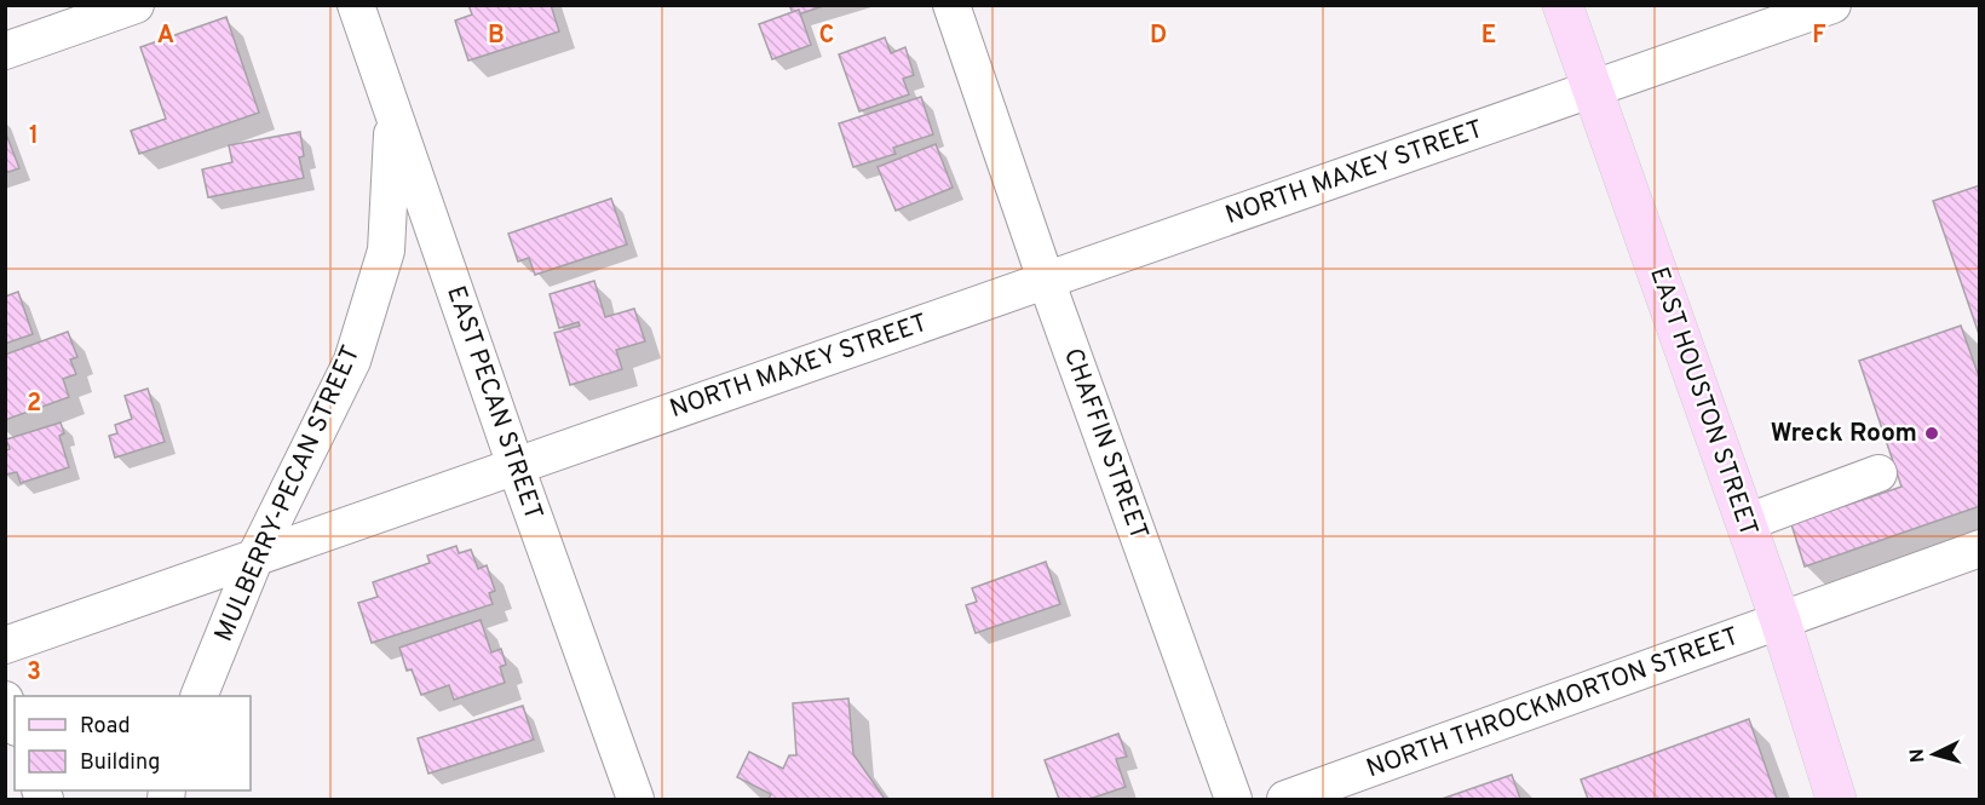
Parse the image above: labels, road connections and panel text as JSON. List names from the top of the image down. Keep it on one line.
{"streets":{"main road":["EAST HOUSTON STREET"],"street":["NORTH MAXEY STREET","EAST PECAN STREET","CHAFFIN STREET","MULBERRY-PECAN STREET","NORTH THROCKMORTON STREET"]},"crossings":[["NORTH MAXEY STREET","EAST HOUSTON STREET"],["NORTH MAXEY STREET","EAST PECAN STREET"],["NORTH MAXEY STREET","CHAFFIN STREET"],["NORTH MAXEY STREET","MULBERRY-PECAN STREET"],["EAST HOUSTON STREET","NORTH THROCKMORTON STREET"],["EAST PECAN STREET","MULBERRY-PECAN STREET"]],"places":["Wreck Room"],"legend":["Road","Building"],"north":"left","grid":{"columns":["A","B","C","D","E","F"],"rows":["1","2","3"]}}
